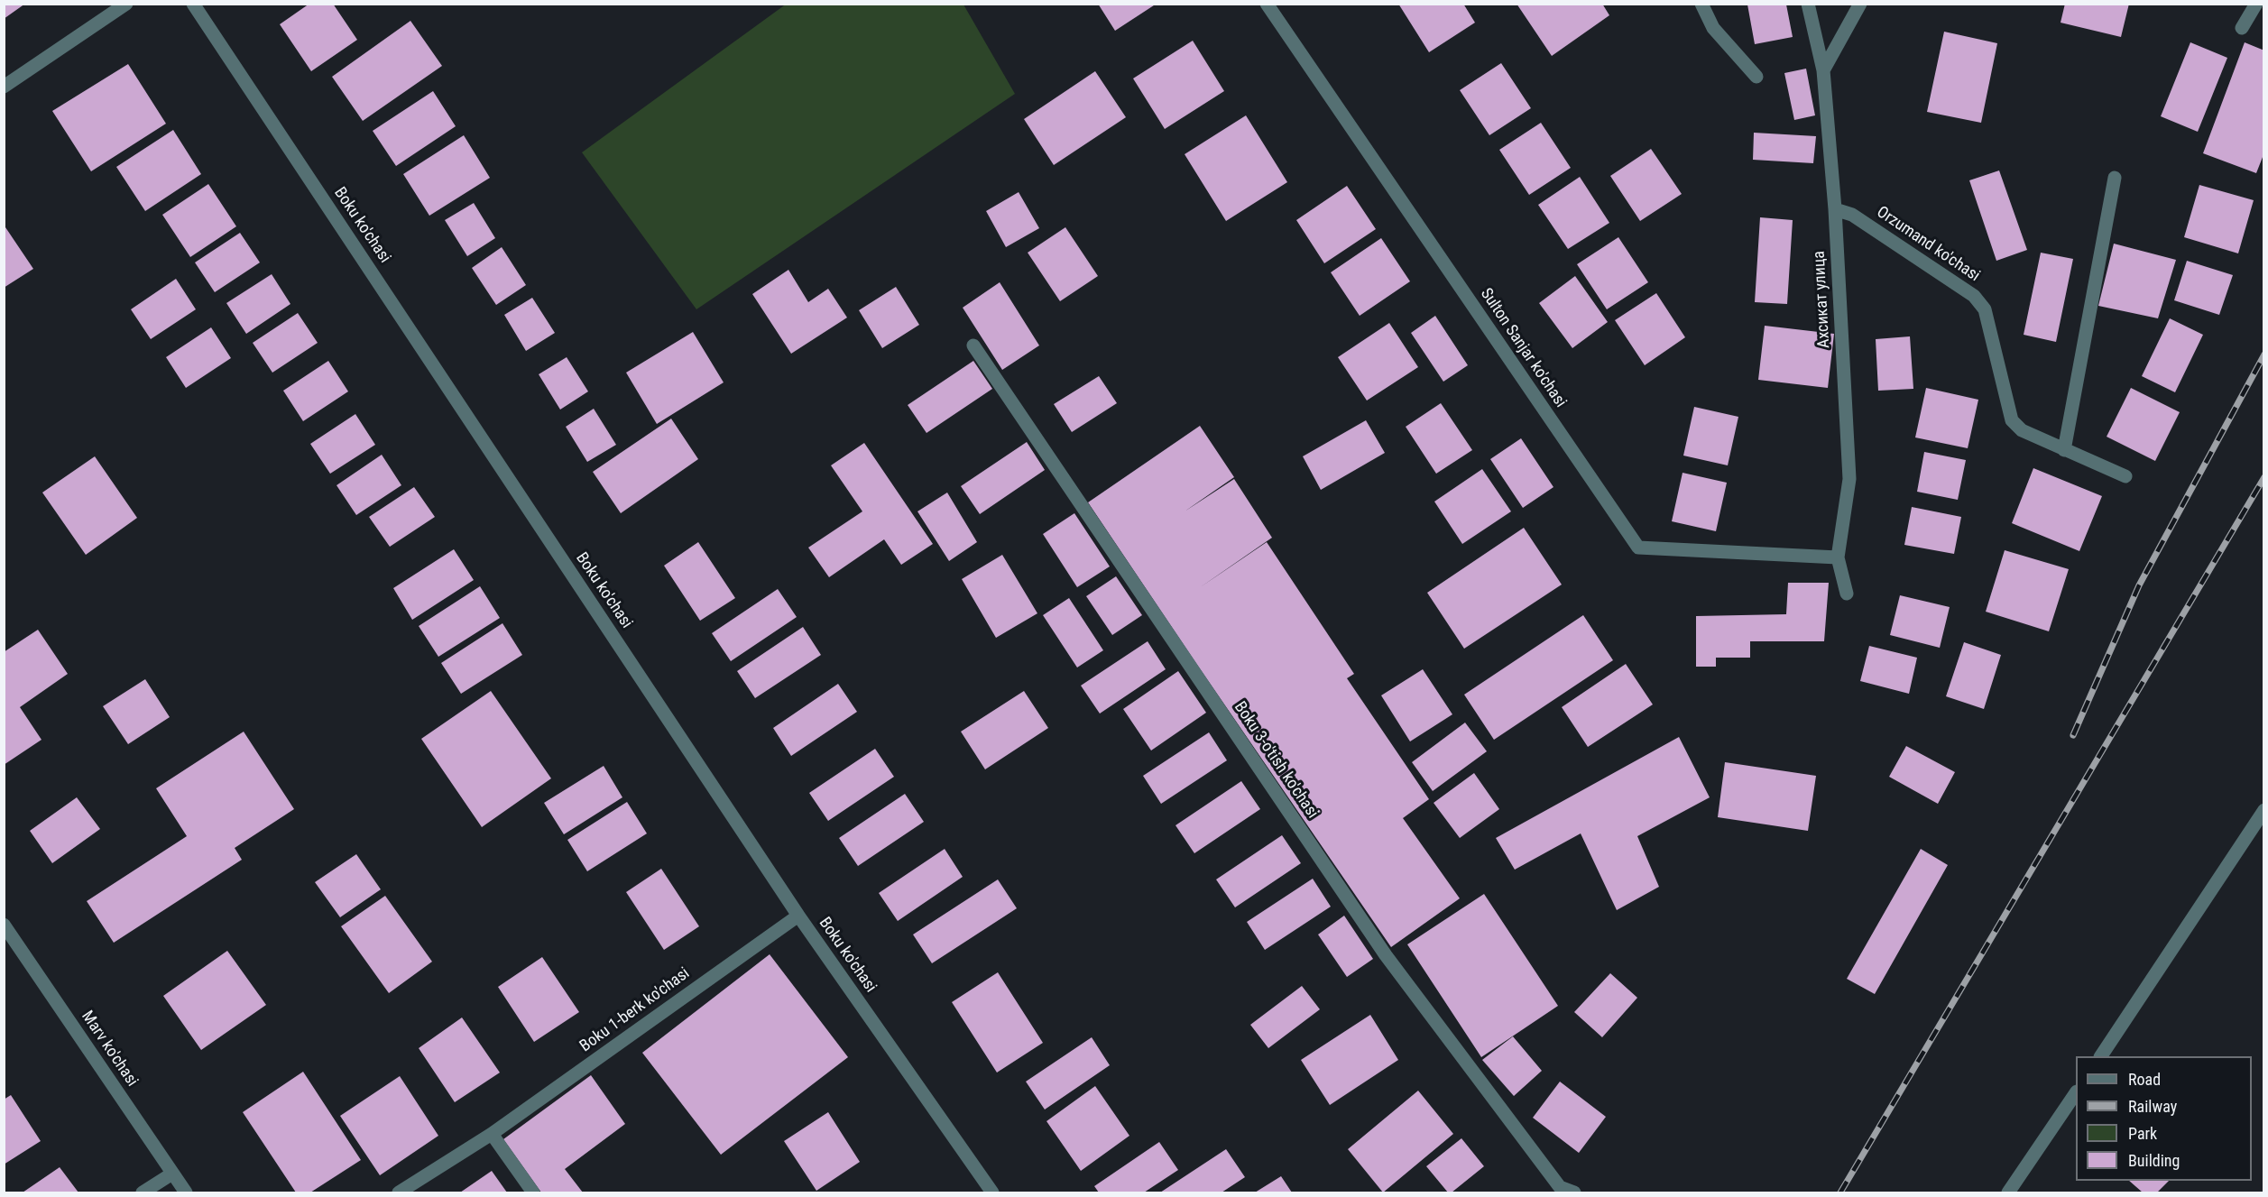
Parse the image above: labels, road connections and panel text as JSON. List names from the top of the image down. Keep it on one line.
{"streets":{"street":["Boku ko'chasi","Orzumand ko'chasi","Ахсикат улица","Sulton Sanjar ko'chasi","Boku 3-o'tish ko'chasi","Boku 1-berk ko'chasi","Marv ko'chasi"]},"crossings":[["Boku ko'chasi","Boku 1-berk ko'chasi"],["Orzumand ko'chasi","Ахсикат улица"],["Ахсикат улица","Sulton Sanjar ko'chasi"]],"legend":["Road","Railway","Park","Building"]}
